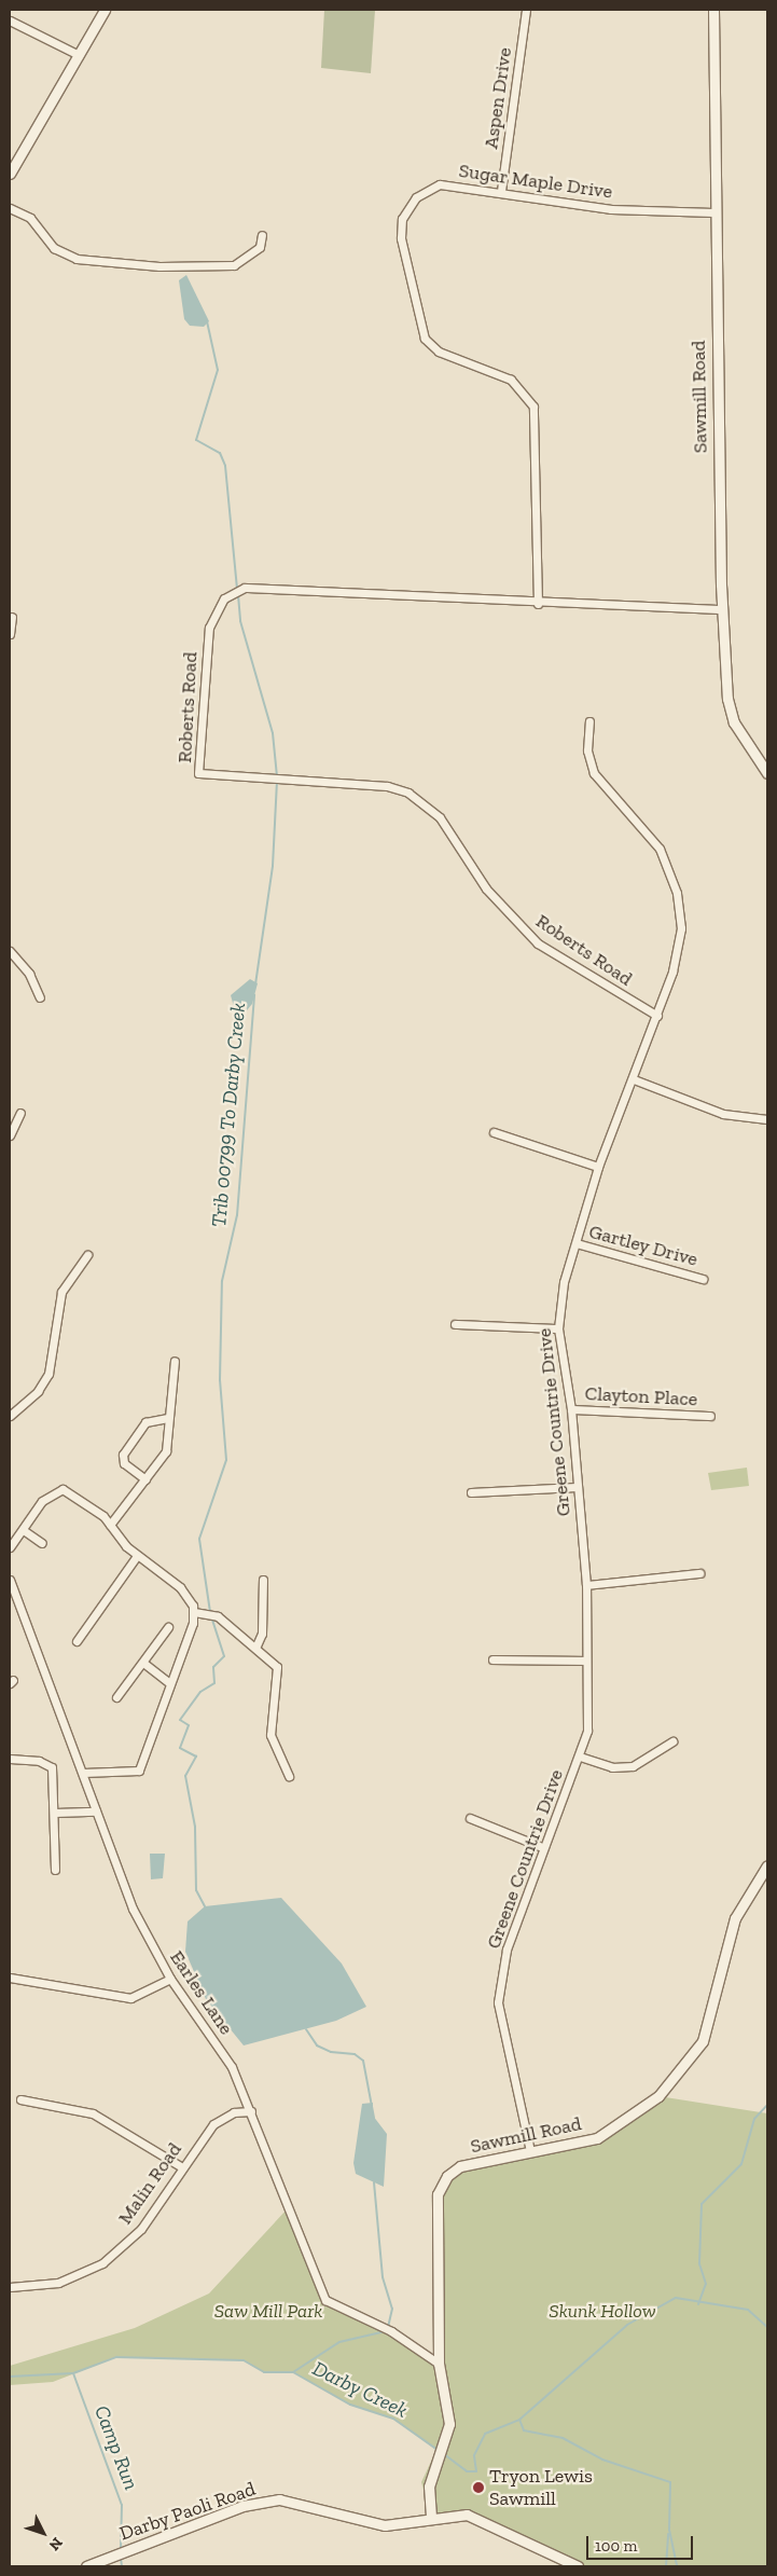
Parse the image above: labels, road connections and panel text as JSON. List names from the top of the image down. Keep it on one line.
{"streets":{"street":["Aspen Drive","Sugar Maple Drive","Sawmill Road","Roberts Road","Gartley Drive","Clayton Place","Greene Countrie Drive","Earles Lane","Malin Road","Darby Paoli Road"]},"crossings":[["Aspen Drive","Sugar Maple Drive"],["Sugar Maple Drive","Sawmill Road"],["Sugar Maple Drive","Roberts Road"],["Sawmill Road","Roberts Road"],["Sawmill Road","Greene Countrie Drive"],["Sawmill Road","Earles Lane"],["Sawmill Road","Darby Paoli Road"],["Roberts Road","Greene Countrie Drive"],["Gartley Drive","Greene Countrie Drive"],["Clayton Place","Greene Countrie Drive"],["Earles Lane","Malin Road"]],"water":["Trib 00799 To Darby Creek","Darby Creek","Camp Run"],"parks":["Saw Mill Park","Skunk Hollow"],"places":["Tryon Lewis Sawmill"],"scale_bar":"100 m","north":"bottom right"}
